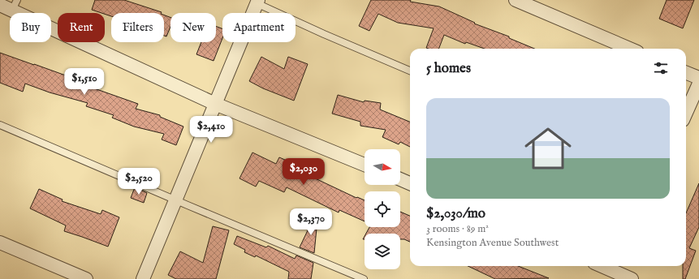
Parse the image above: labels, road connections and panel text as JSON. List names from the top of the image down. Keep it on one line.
{"north":"right","page":{"chip":["Buy","Rent","Filters","New","Apartment"],"heading":"5 homes","price":["$1,510","$2,410","$2,030","$2,520","$2,370"],"list":[{"name":"$2,030/mo","note":"3 rooms · 89 m² · Kensington Avenue Southwest"}]}}
